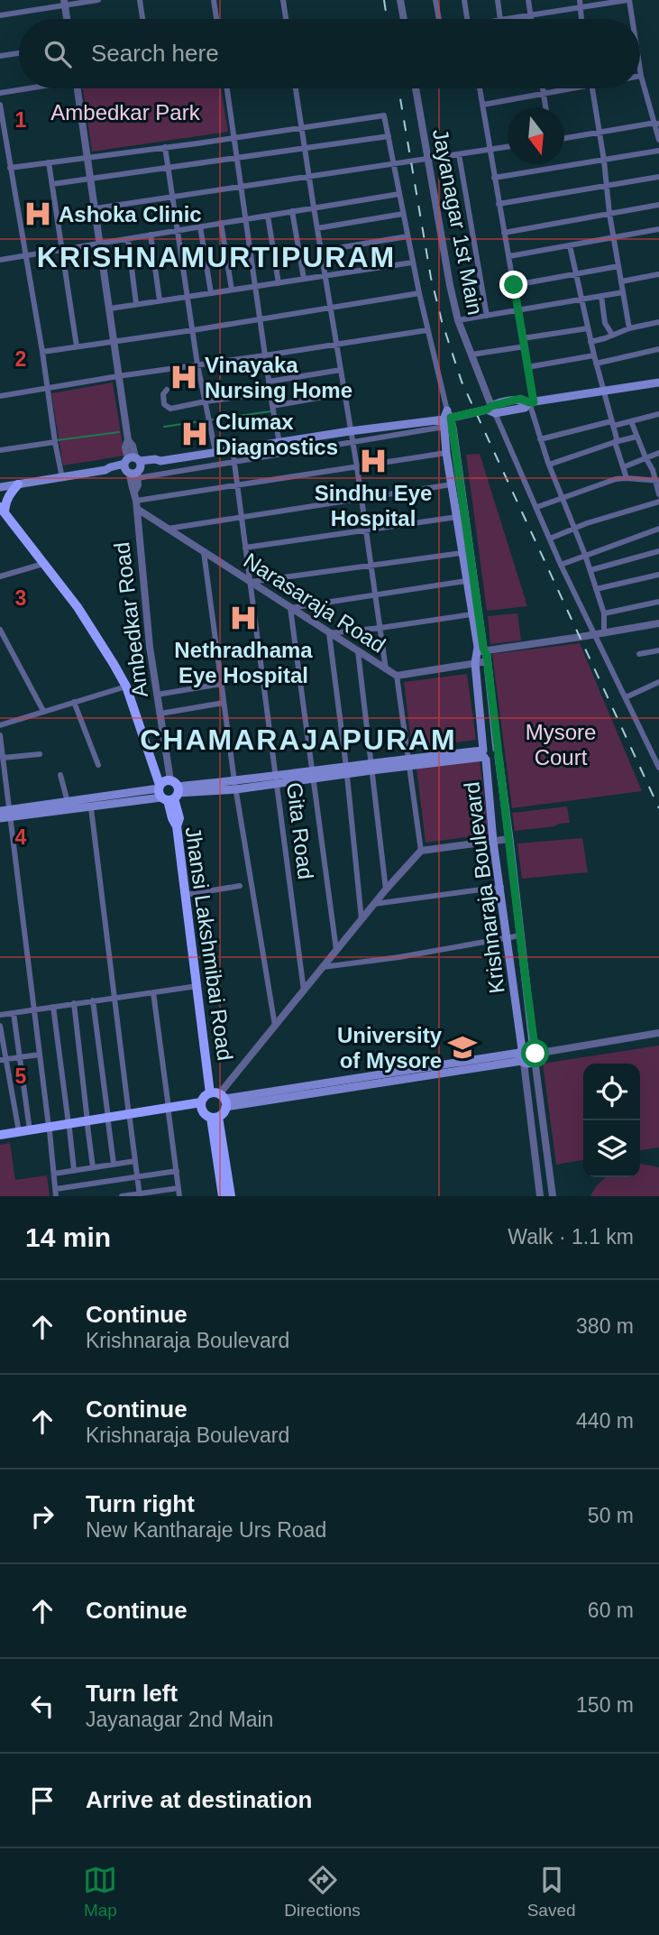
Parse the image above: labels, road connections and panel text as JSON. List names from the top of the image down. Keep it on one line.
{"streets":{"main road":["Krishnaraja Boulevard","Jhansi Lakshmibai Road"],"street":["Jayanagar 1st Main","Narasaraja Road","Ambedkar Road","Gita Road"]},"crossings":[["Narasaraja Road","Ambedkar Road"],["Narasaraja Road","Gita Road"],["Narasaraja Road","Krishnaraja Boulevard"],["Ambedkar Road","Jhansi Lakshmibai Road"]],"districts":["KRISHNAMURTIPURAM","CHAMARAJAPURAM"],"parks":["Ambedkar Park","Mysore Court"],"places":{"hospital":["Ashoka Clinic","Vinayaka Nursing Home","Clumax Diagnostics","Sindhu Eye Hospital","Nethradhama Eye Hospital"],"school or university":["University of Mysore"]},"north":"bottom","page":{"search":"Search here","heading":["14 min","Walk · 1.1 km"],"list":[["Continue","Krishnaraja Boulevard","380 m"],["Continue","Krishnaraja Boulevard","440 m"],["Turn right","New Kantharaje Urs Road","50 m"],["Continue","60 m"],["Turn left","Jayanagar 2nd Main","150 m"],"Arrive at destination"],"nav":["Map","Directions","Saved"]},"grid":{"rows":["1","2","3","4","5"]}}
